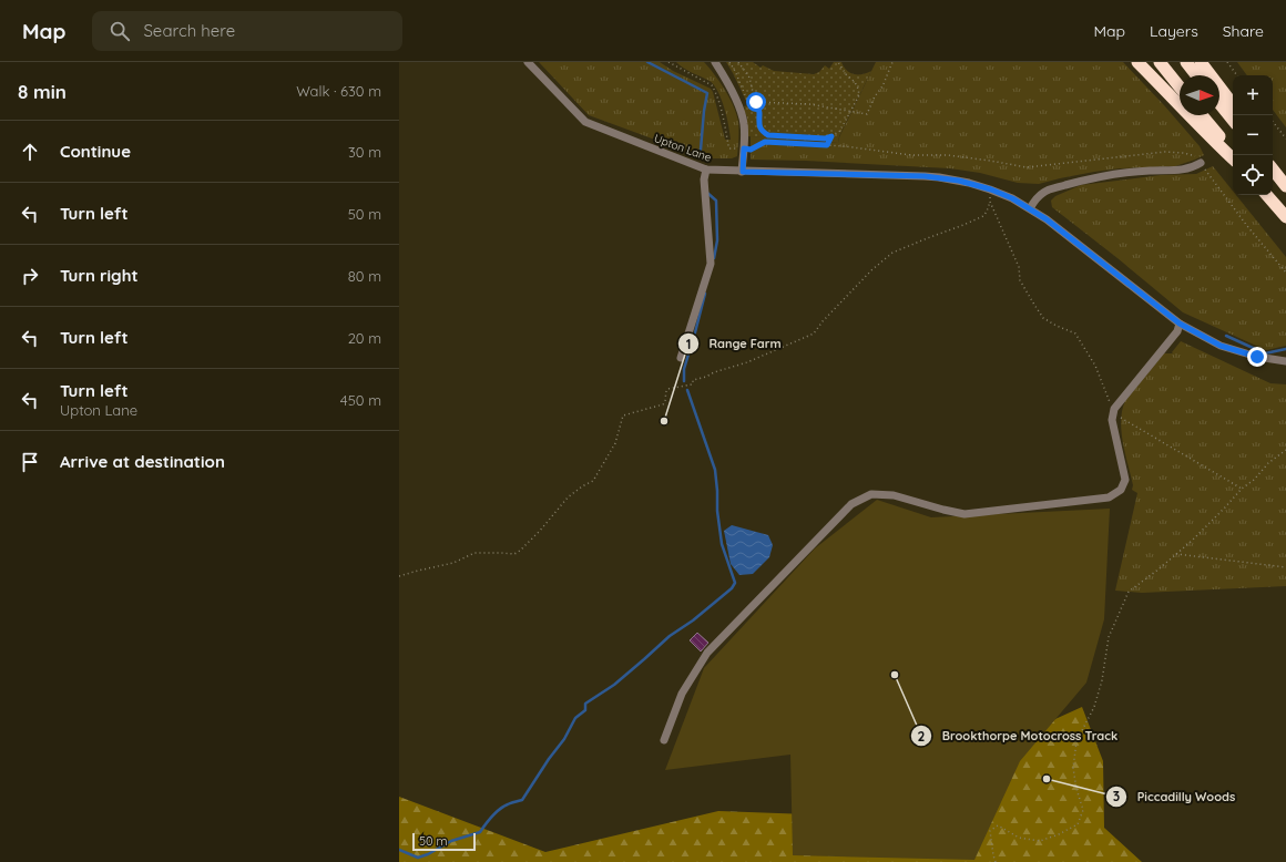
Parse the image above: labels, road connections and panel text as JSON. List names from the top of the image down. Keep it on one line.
{"streets":{"street":["Upton Lane"]},"places":["Range Farm","Brookthorpe Motocross Track","Piccadilly Woods"],"scale_bar":"50 m","north":"right","page":{"header":"Map","search":"Search here","nav":["Map","Layers","Share"],"heading":["8 min","Walk · 630 m"],"map_buttons":["+","−"],"list":[["Continue","30 m"],["Turn left","50 m"],["Turn right","80 m"],["Turn left","20 m"],["Turn left","Upton Lane","450 m"],"Arrive at destination"],"scale":"50 m"}}
